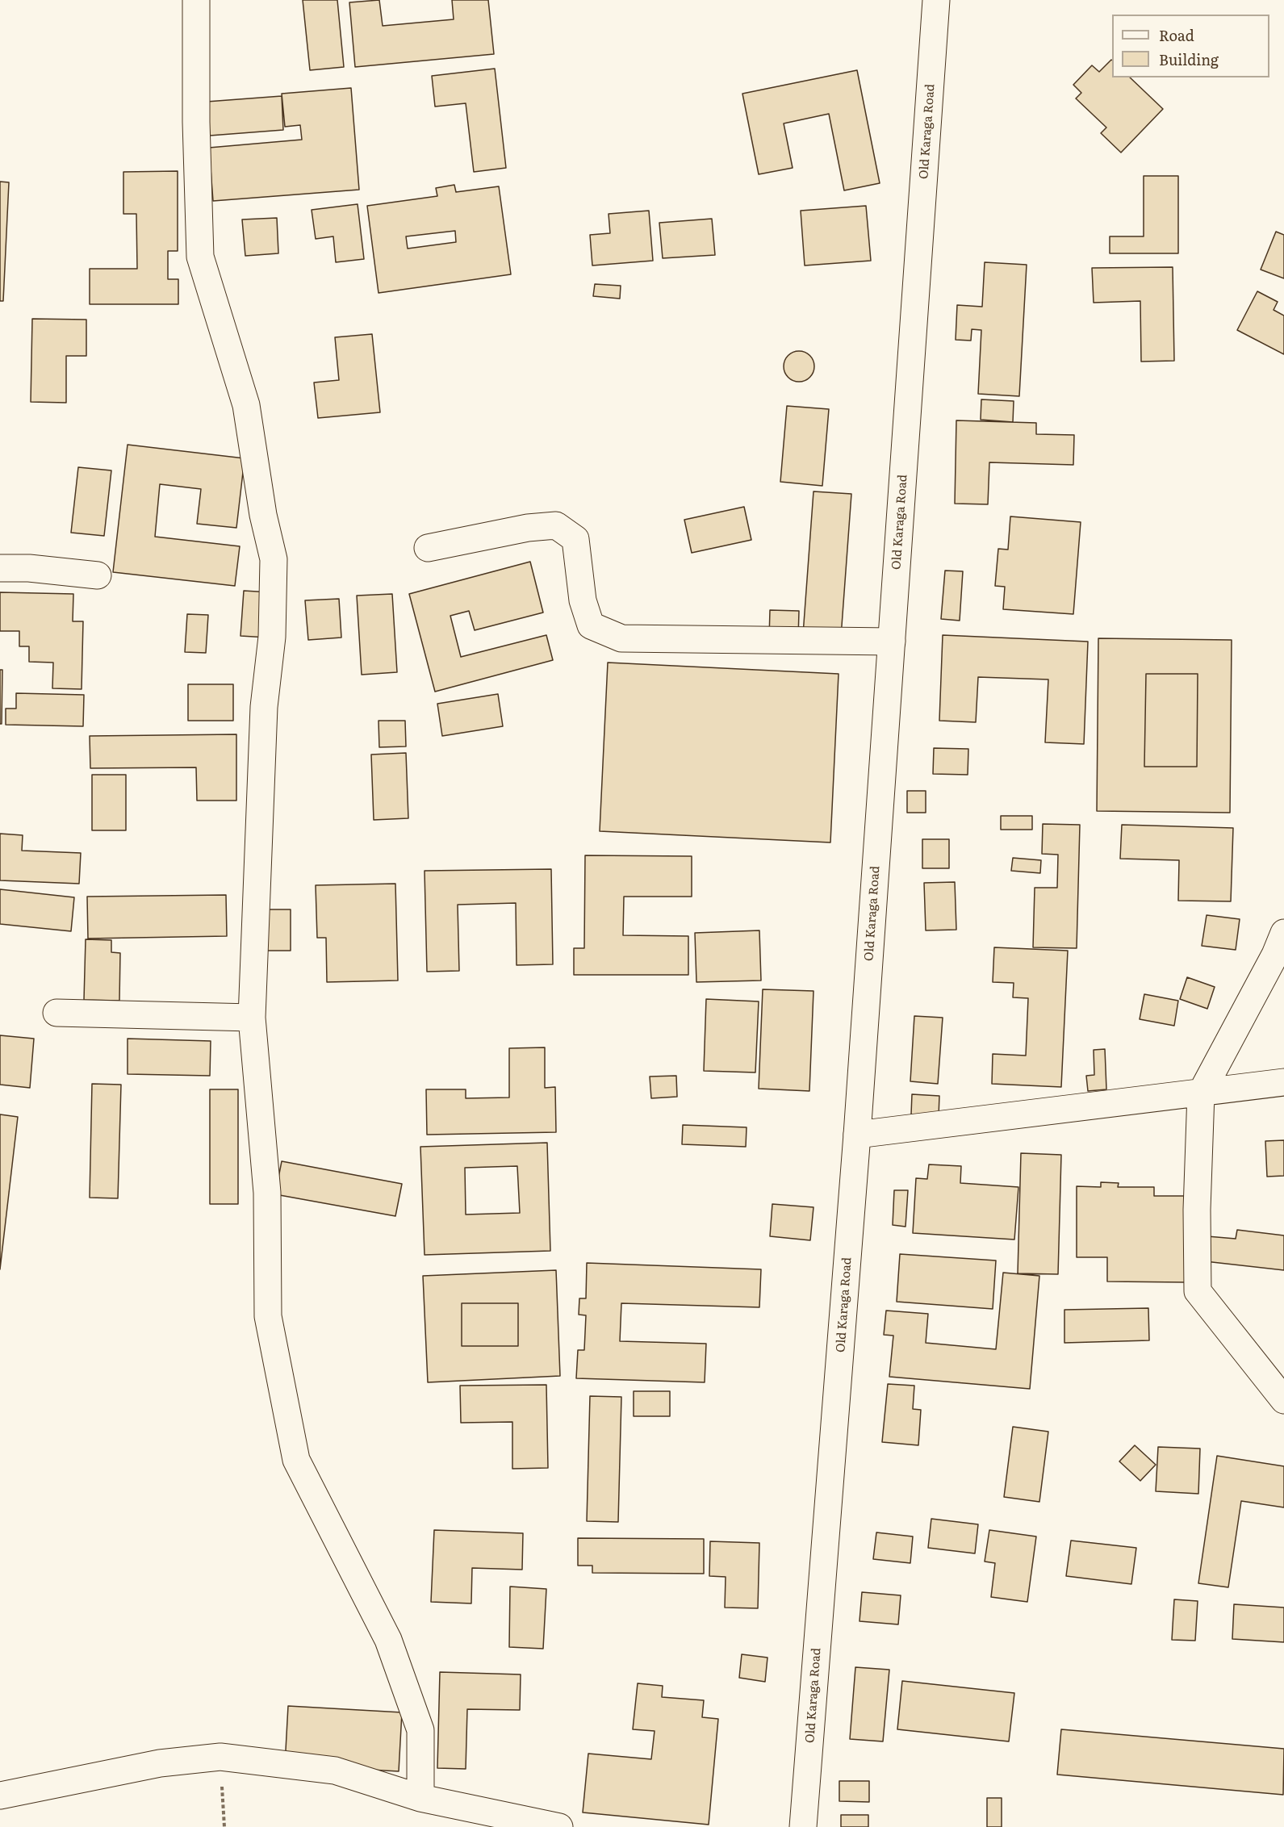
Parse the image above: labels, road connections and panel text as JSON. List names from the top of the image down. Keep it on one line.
{"streets":{"street":["Old Karaga Road"]},"legend":["Road","Building"]}
